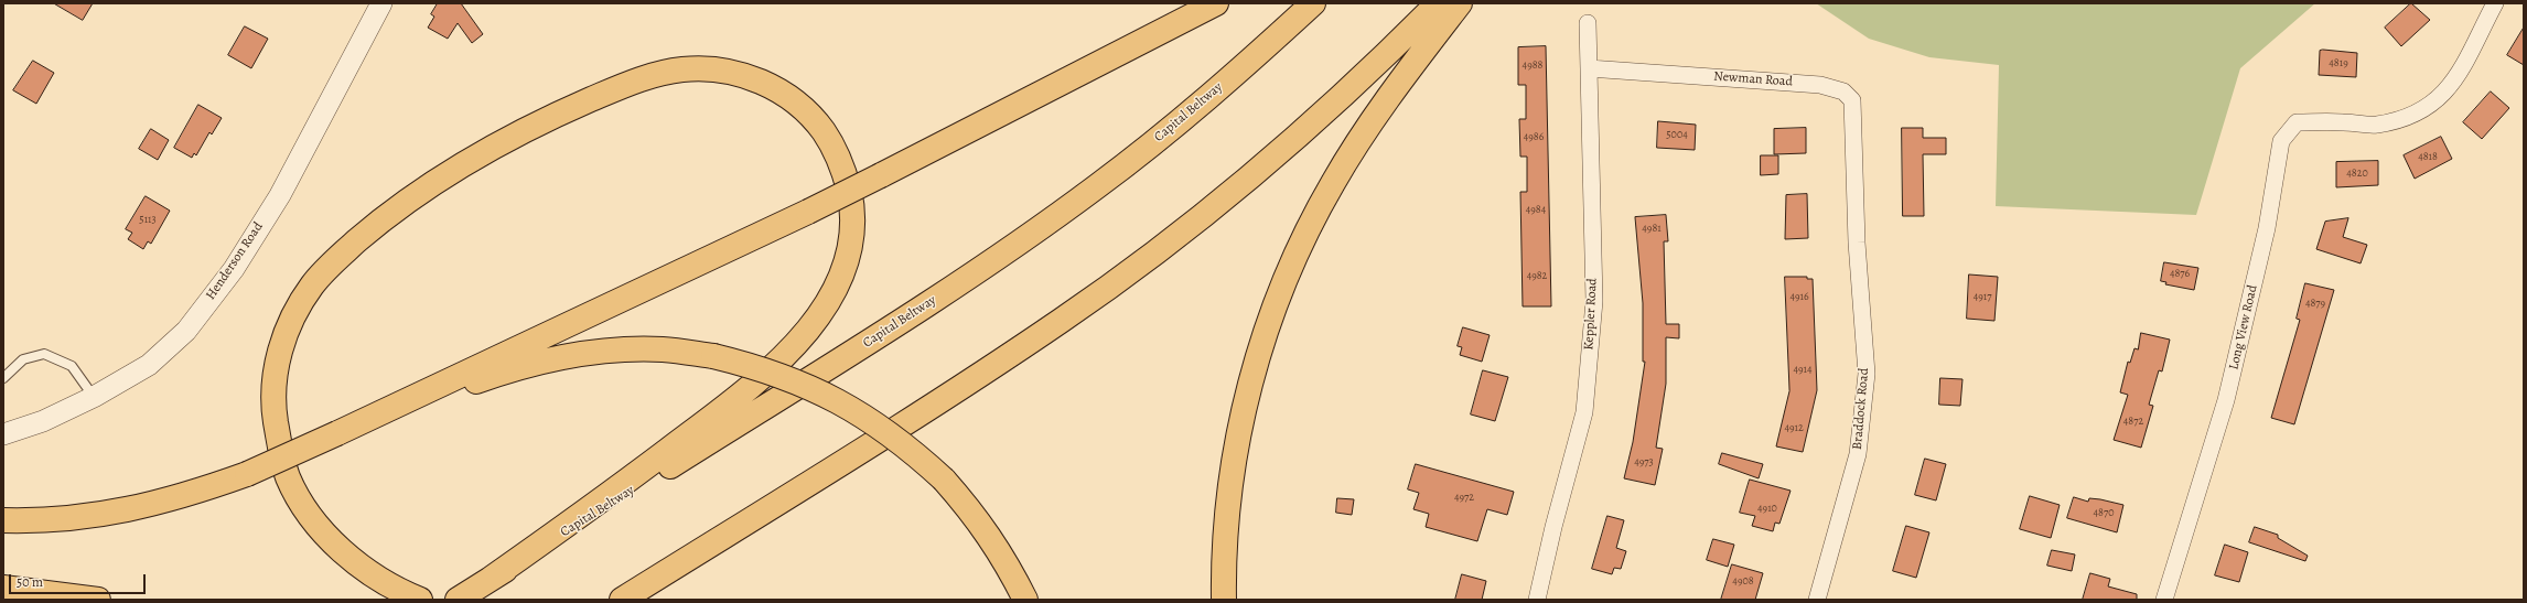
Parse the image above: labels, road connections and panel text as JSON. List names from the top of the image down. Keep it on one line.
{"streets":{"highway":["Capital Beltway"],"street":["Newman Road","Henderson Road","Keppler Road","Long View Road","Braddock Road"]},"crossings":[["Newman Road","Keppler Road"],["Newman Road","Braddock Road"]],"house_numbers":["4819","4988","5004","4986","4818","4820","4984","5113","4981","4876","4982","4916","4917","4879","4914","4872","4912","4973","4972","4910","4870","4908"],"scale_bar":"50 m"}
